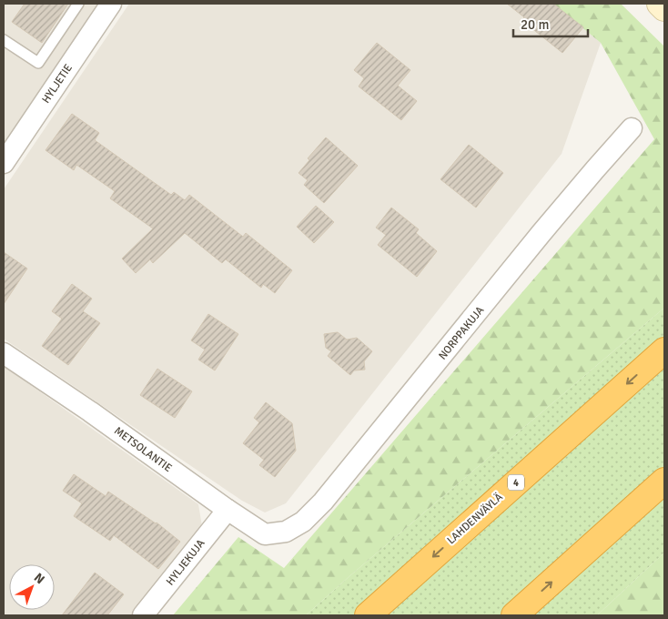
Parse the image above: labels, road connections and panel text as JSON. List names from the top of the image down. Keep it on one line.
{"streets":{"highway":["4","LAHDENVÄYLÄ"],"street":["HYLJETIE","NORPPAKUJA","METSOLANTIE","HYLJEKUJA"]},"crossings":[["NORPPAKUJA","METSOLANTIE"],["METSOLANTIE","HYLJEKUJA"]],"scale_bar":"20 m","north":"top right"}
